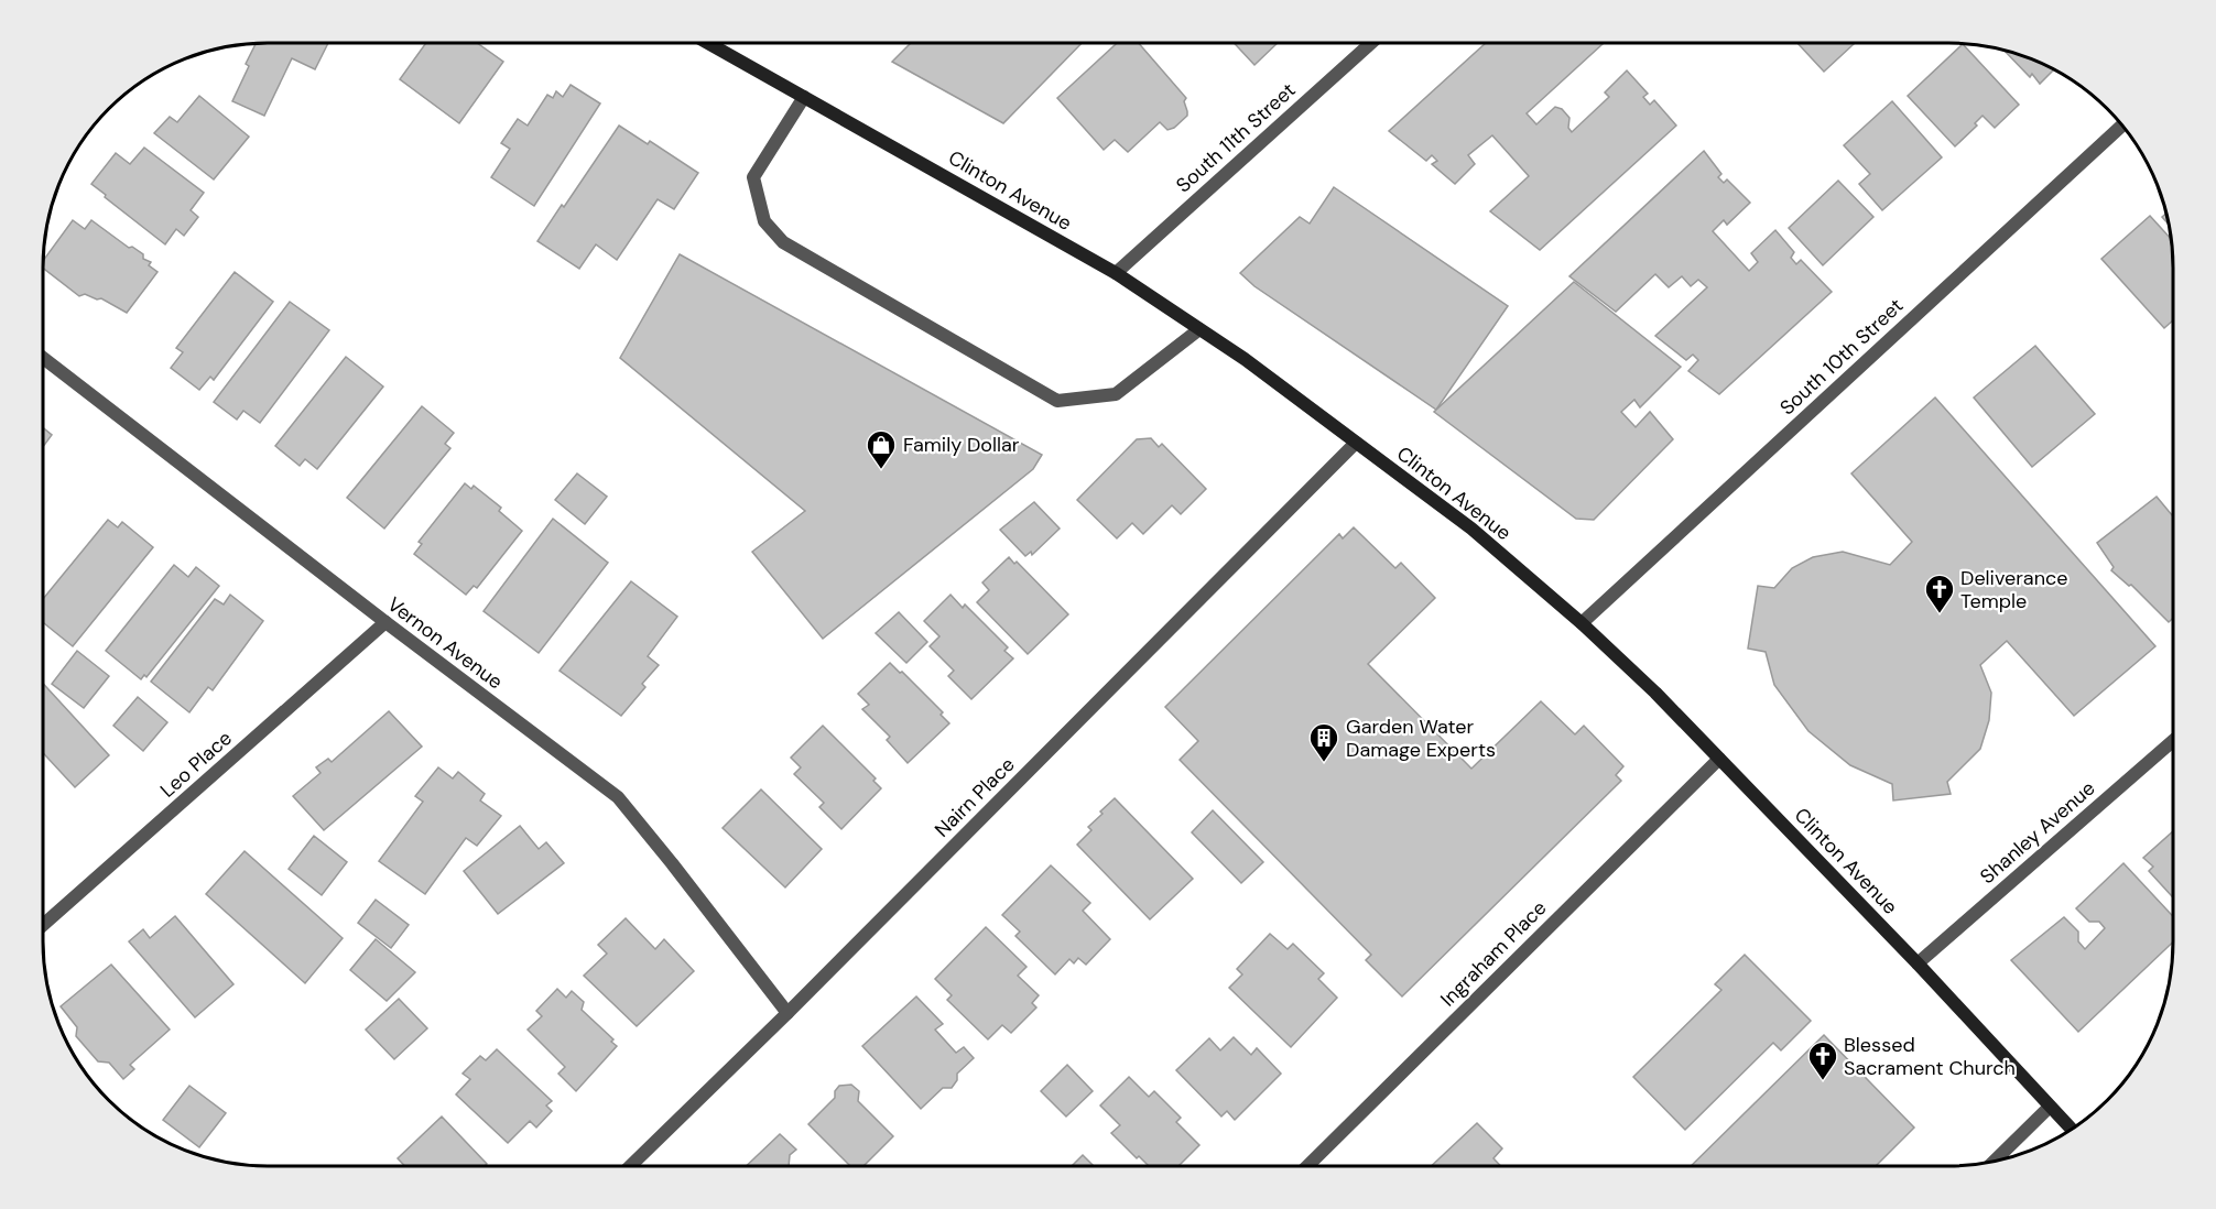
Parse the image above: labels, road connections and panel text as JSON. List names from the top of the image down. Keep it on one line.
{"streets":{"main road":["Clinton Avenue"],"street":["South 11th Street","South 10th Street","Vernon Avenue","Leo Place","Nairn Place","Shanley Avenue","Ingraham Place"]},"crossings":[["South 11th Street","Clinton Avenue"],["Clinton Avenue","South 10th Street"],["Clinton Avenue","Nairn Place"],["Clinton Avenue","Shanley Avenue"],["Clinton Avenue","Ingraham Place"],["Vernon Avenue","Leo Place"],["Vernon Avenue","Nairn Place"]],"places":{"shop":["Family Dollar"],"church":["Deliverance Temple","Blessed Sacrament Church"],"building":["Garden Water Damage Experts"]}}
